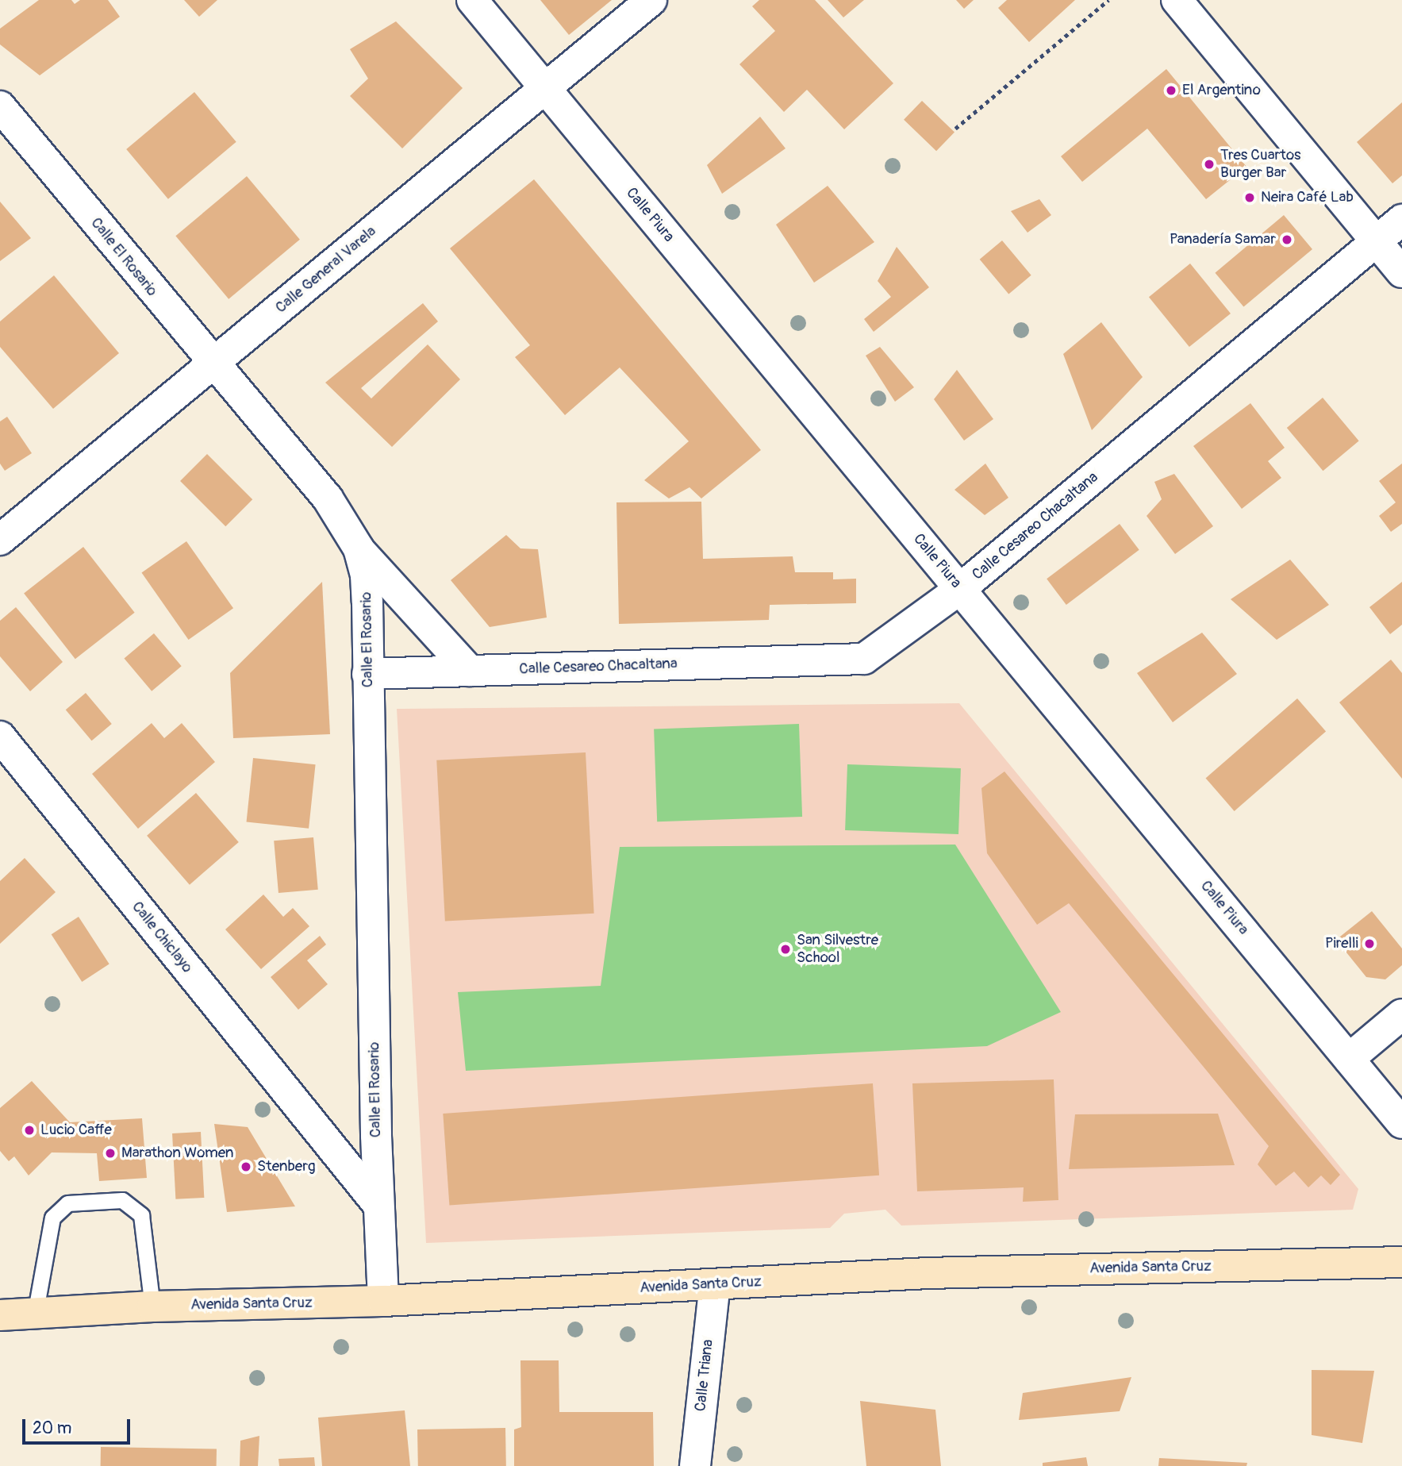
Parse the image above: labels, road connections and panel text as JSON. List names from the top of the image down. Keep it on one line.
{"streets":{"main road":["Avenida Santa Cruz"],"street":["Calle Piura","Calle El Rosario","Calle General Varela","Calle Cesareo Chacaltana","Calle Chiclayo","Calle Triana"]},"crossings":[["Calle Piura","Calle General Varela"],["Calle Piura","Calle Cesareo Chacaltana"],["Calle El Rosario","Calle General Varela"],["Calle El Rosario","Calle Cesareo Chacaltana"],["Calle El Rosario","Calle Chiclayo"],["Calle El Rosario","Avenida Santa Cruz"],["Avenida Santa Cruz","Calle Triana"]],"places":["El Argentino","Tres Cuartos Burger Bar","Neira Café Lab","Panadería Samar","Pirelli","San Silvestre School","Lucio Caffe","Marathon Women","Stenberg"],"scale_bar":"20 m"}
